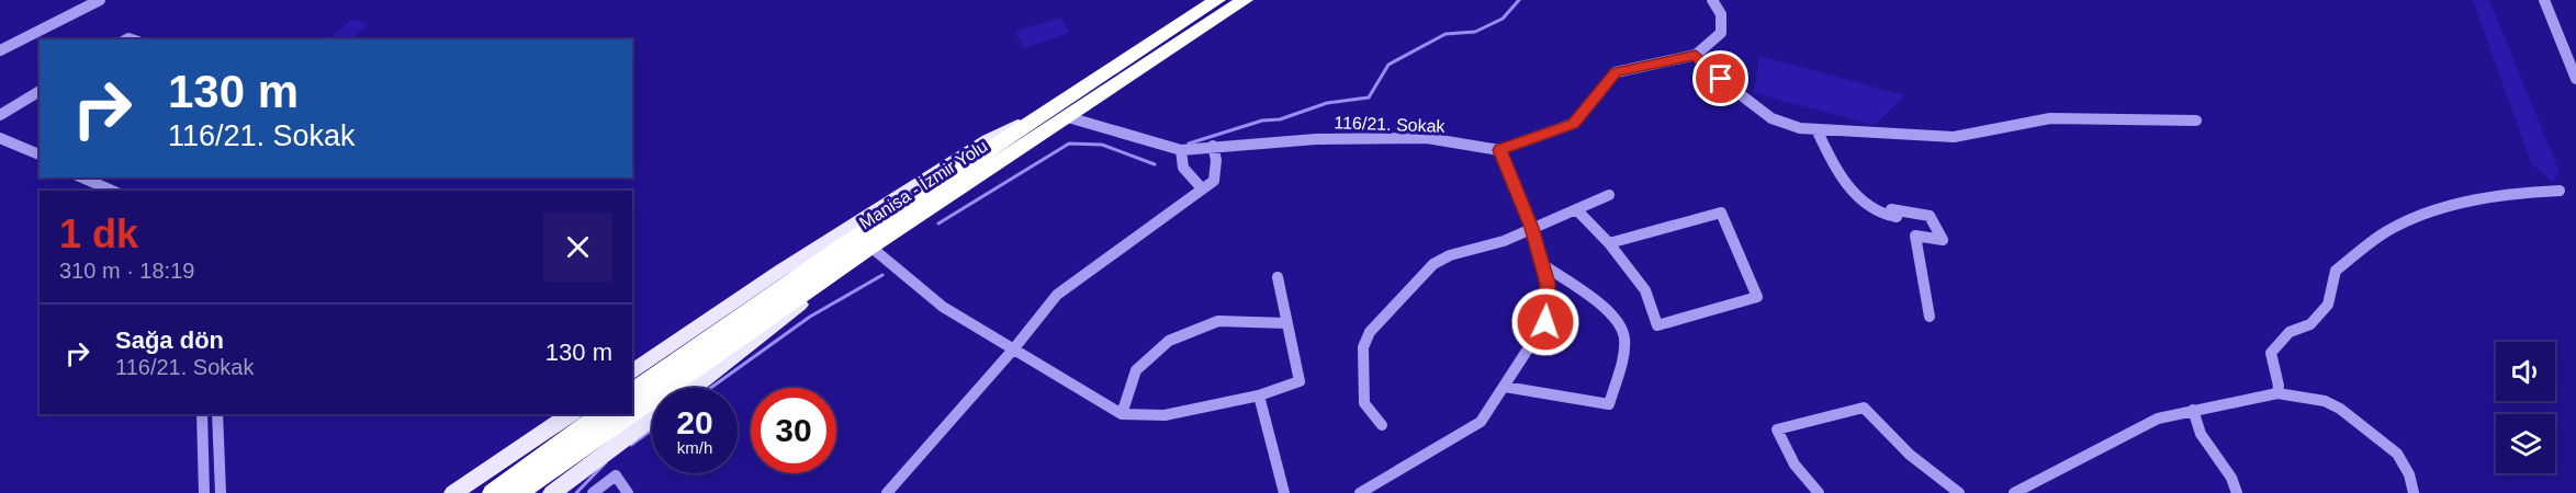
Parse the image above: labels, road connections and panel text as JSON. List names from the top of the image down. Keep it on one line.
{"streets":{"highway":["Manisa - İzmir Yolu"],"street":["116/21. Sokak"]},"crossings":[["116/21. Sokak","Manisa - İzmir Yolu"]],"page":{"turn":["130 m","116/21. Sokak"],"heading":["1 dk","310 m · 18:19"],"list":[{"name":"Sağa dön","note":"116/21. Sokak","value":"130 m"}],"speed":"20 km/h","limit":"30"}}
